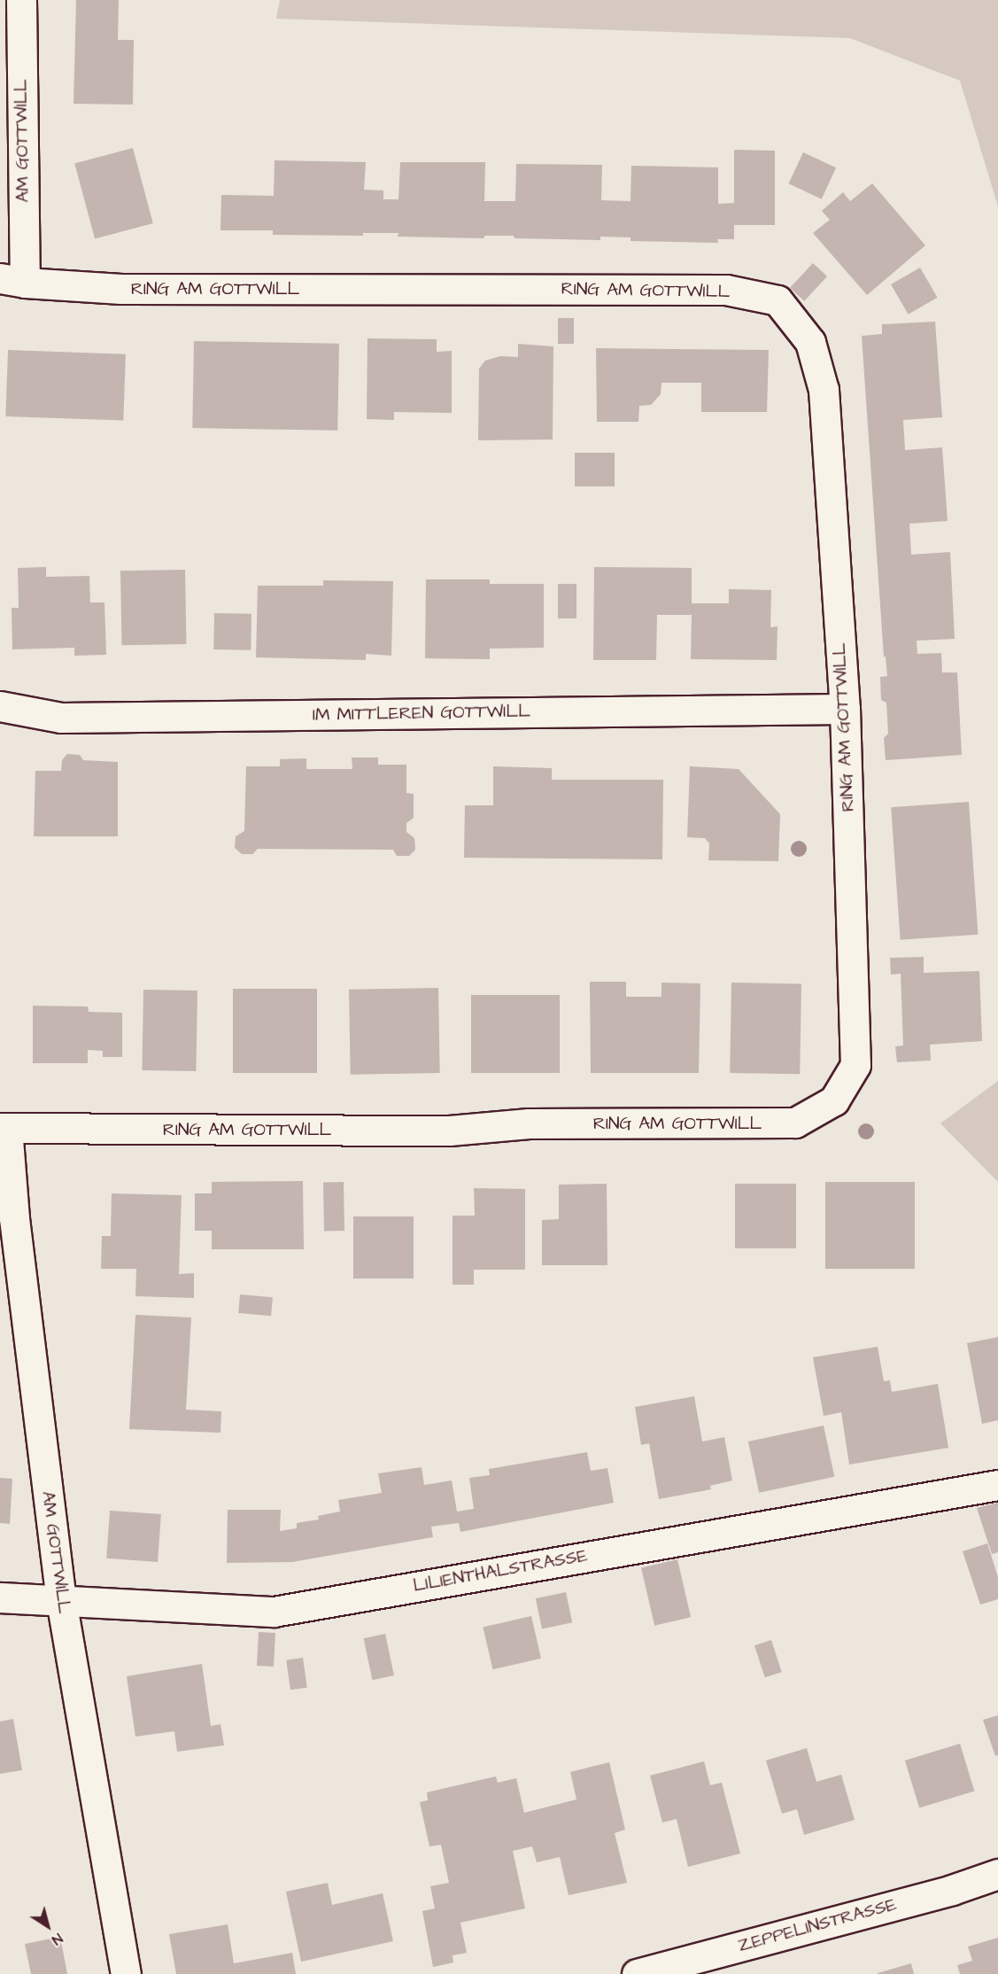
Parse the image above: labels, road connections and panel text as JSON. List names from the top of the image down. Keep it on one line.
{"streets":{"street":["AM GOTTWILL","RING AM GOTTWILL","IM MITTLEREN GOTTWILL","LILIENTHALSTRASSE","ZEPPELINSTRASSE"]},"crossings":[["AM GOTTWILL","RING AM GOTTWILL"],["AM GOTTWILL","LILIENTHALSTRASSE"],["RING AM GOTTWILL","IM MITTLEREN GOTTWILL"]],"north":"bottom right"}
